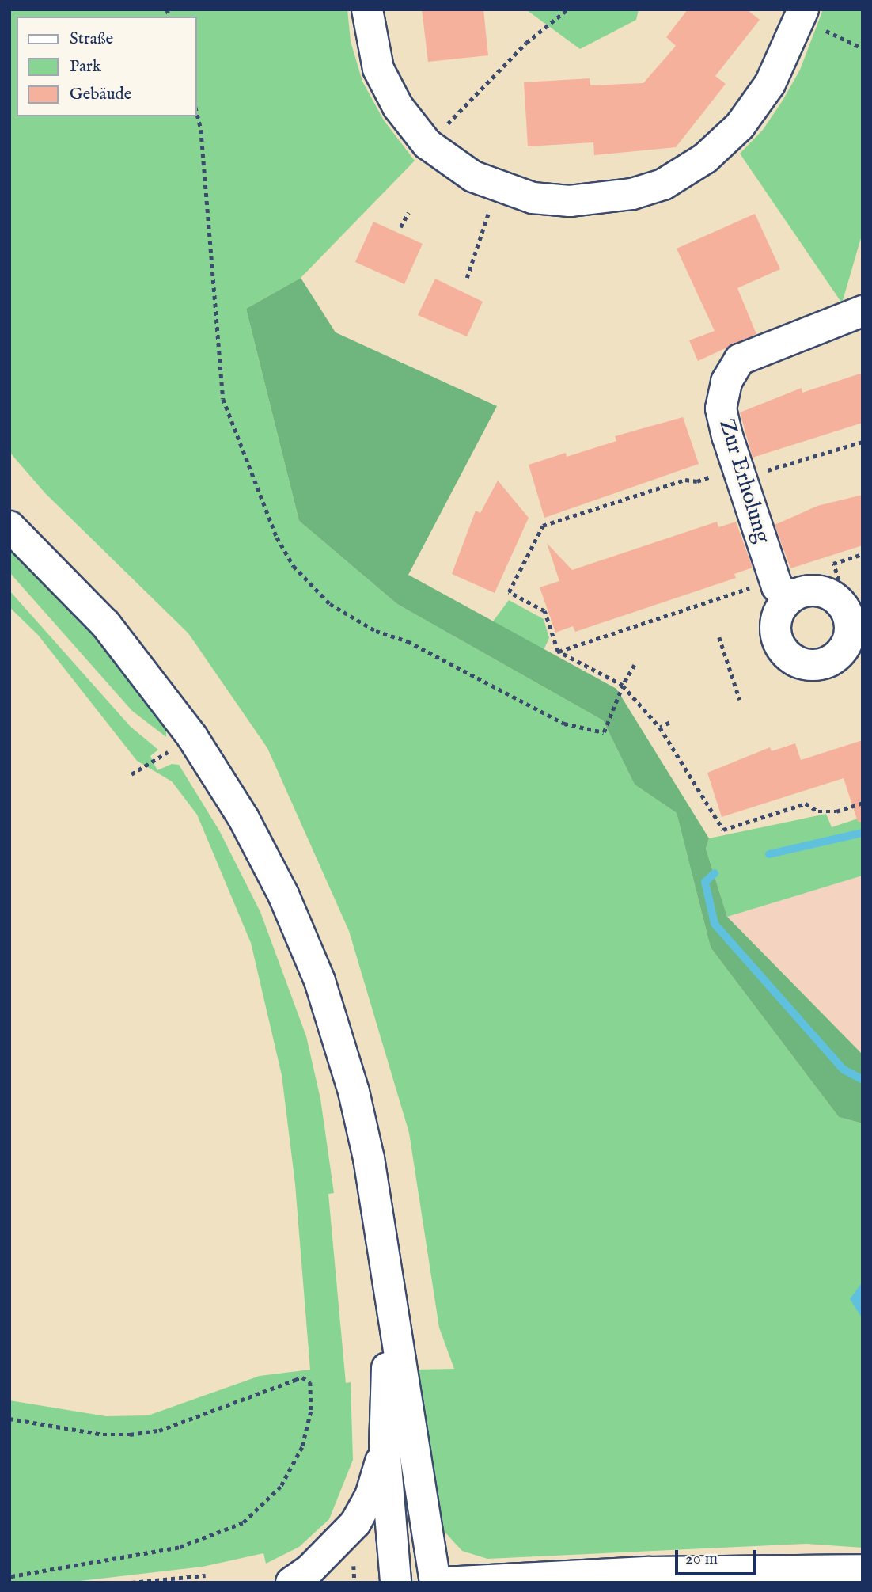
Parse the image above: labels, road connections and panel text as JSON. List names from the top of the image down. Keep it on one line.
{"streets":{"main road":["Zur Erholung"]},"legend":["Straße","Park","Gebäude"],"scale_bar":"20 m"}
